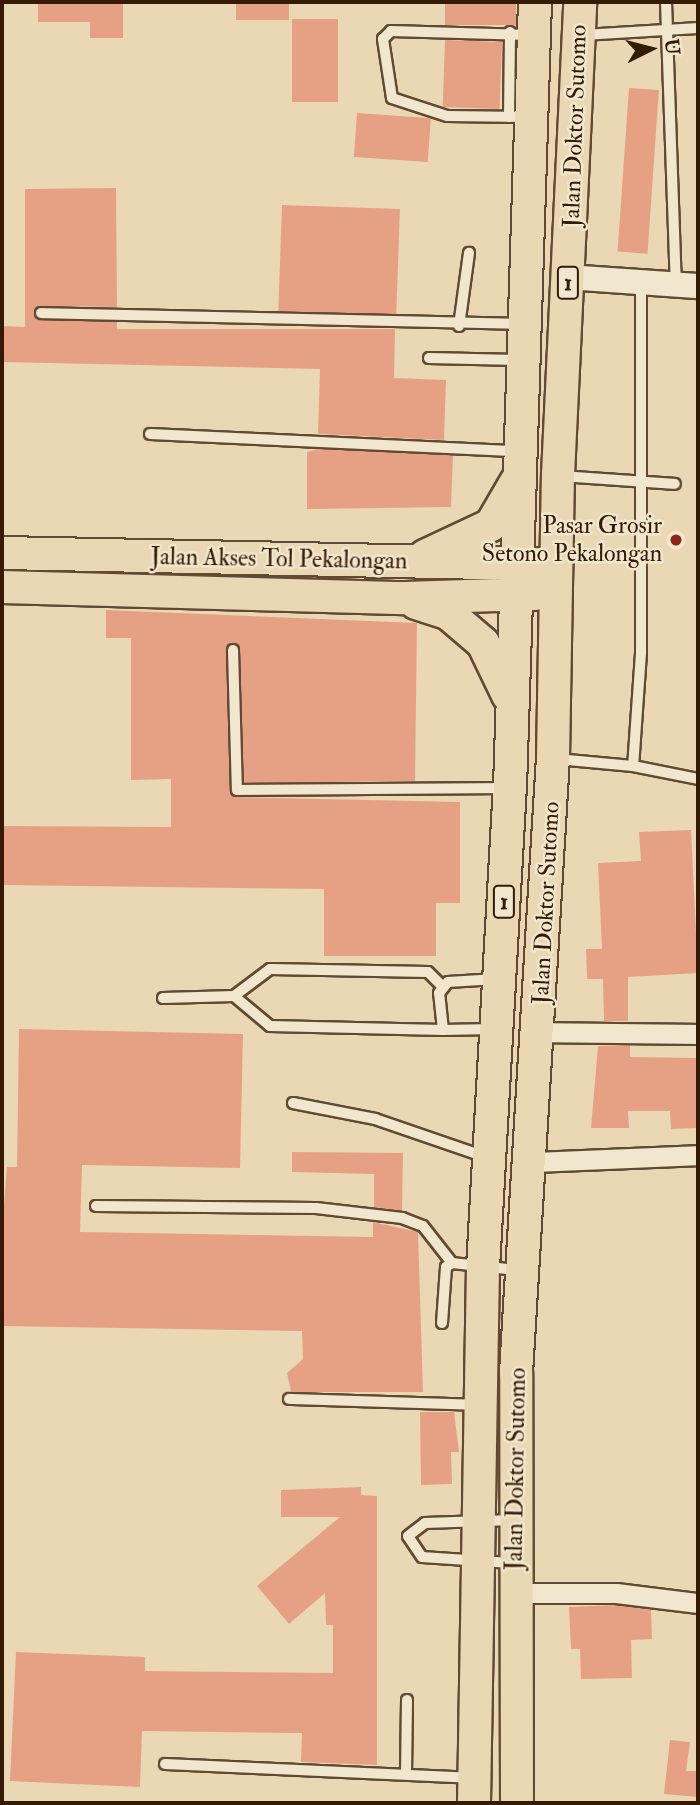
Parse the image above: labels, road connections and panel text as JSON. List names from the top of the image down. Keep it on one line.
{"streets":{"highway":["Jalan Doktor Sutomo","1","Jalan Akses Tol Pekalongan"]},"crossings":[["Jalan Doktor Sutomo","Jalan Akses Tol Pekalongan"]],"places":["Pasar Grosir Setono Pekalongan"],"north":"right"}
